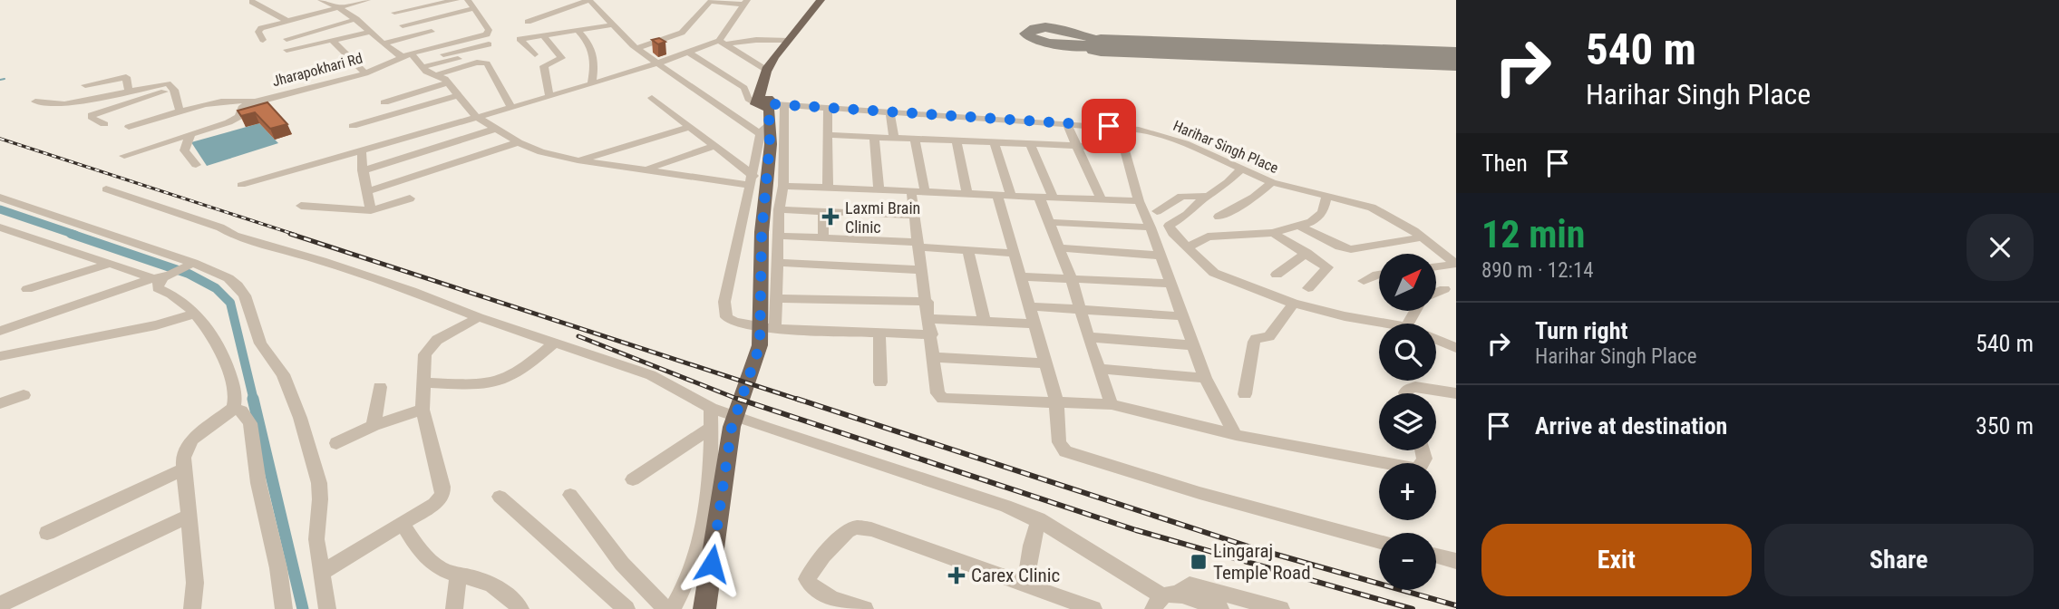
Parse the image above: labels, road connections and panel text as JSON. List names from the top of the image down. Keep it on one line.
{"streets":{"street":["Jharapokhari Rd","Harihar Singh Place"]},"places":{"health":["Laxmi Brain Clinic","Carex Clinic"],"transit":["Lingaraj Temple Road"]},"north":"top right","page":{"turn":["540 m","Harihar Singh Place"],"then":"Then","heading":["12 min","890 m · 12:14"],"map_buttons":["+","−"],"list":[{"name":"Turn right","note":"Harihar Singh Place","value":"540 m"},{"name":"Arrive at destination","value":"350 m"}],"buttons":["Exit","Share"]}}
